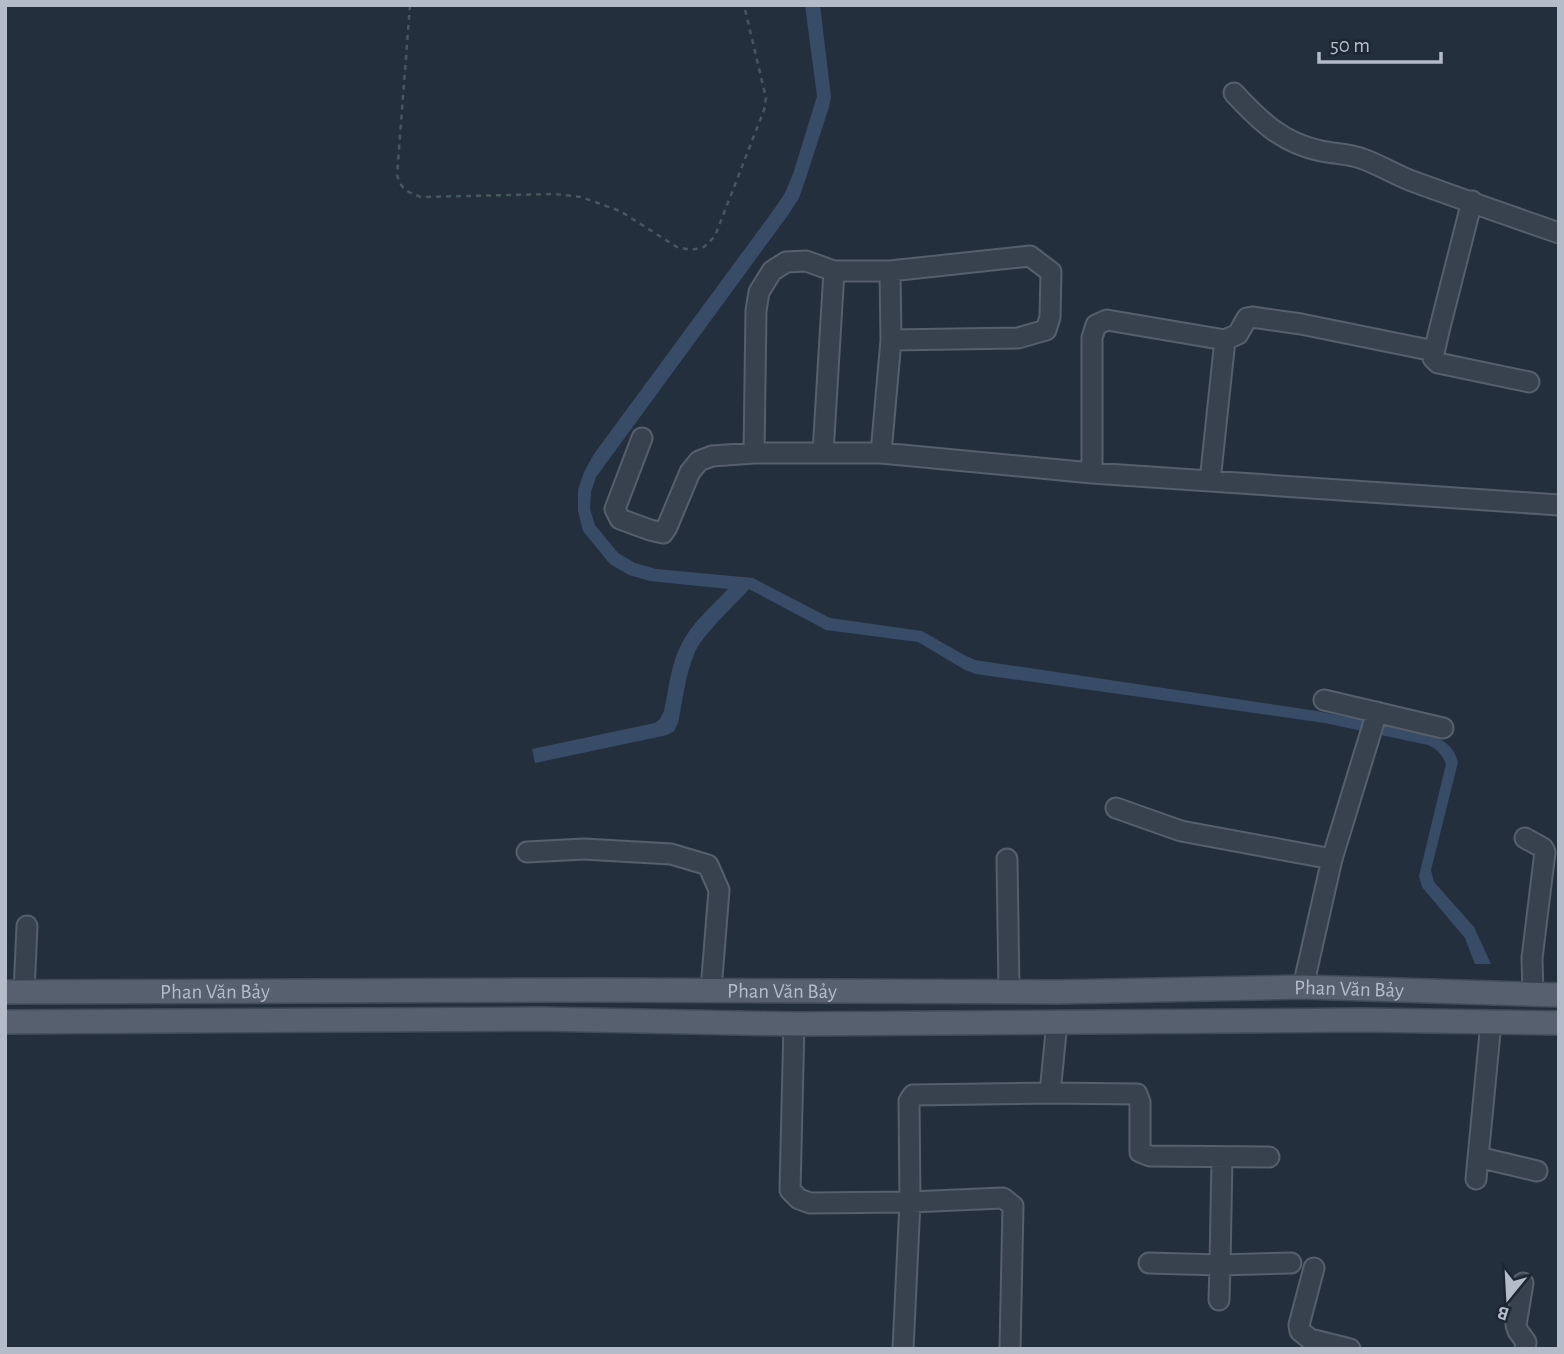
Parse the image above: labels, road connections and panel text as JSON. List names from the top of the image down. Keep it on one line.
{"streets":{"main road":["Phan Văn Bảy"]},"scale_bar":"50 m","north":"bottom"}
